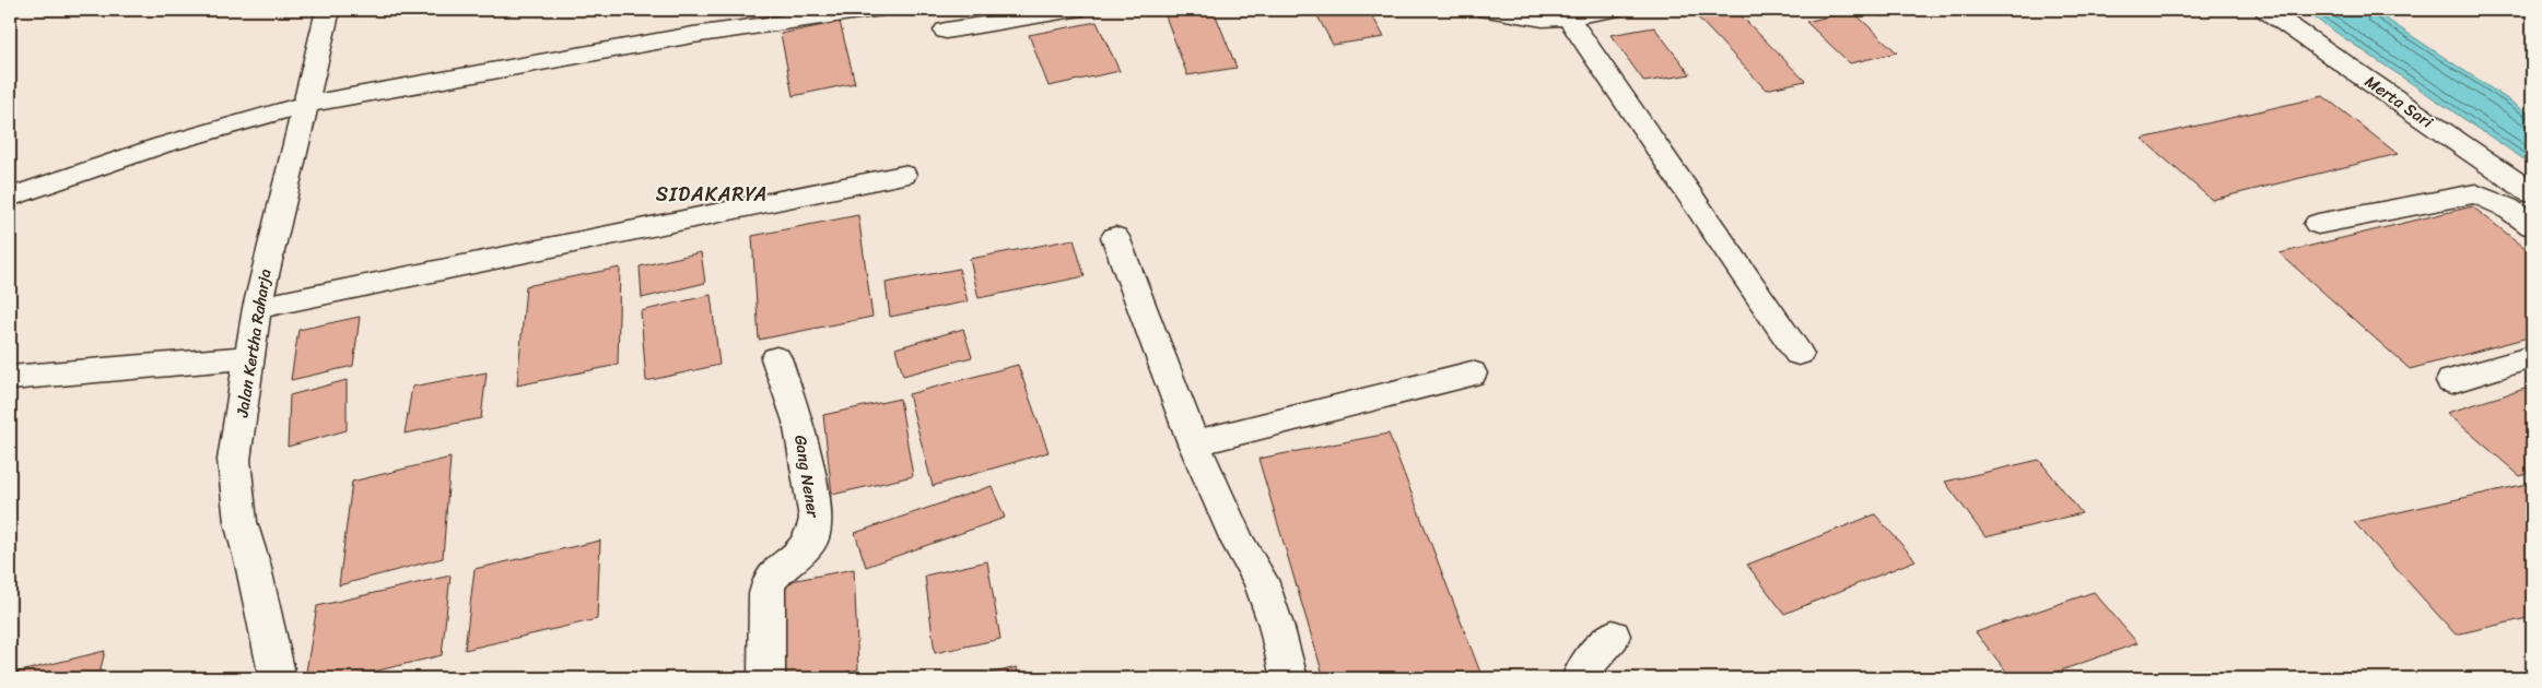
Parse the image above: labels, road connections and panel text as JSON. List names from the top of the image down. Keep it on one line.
{"streets":{"street":["Merta Sari","Jalan Kertha Raharja","Gang Nener"]},"districts":["SIDAKARYA"]}
